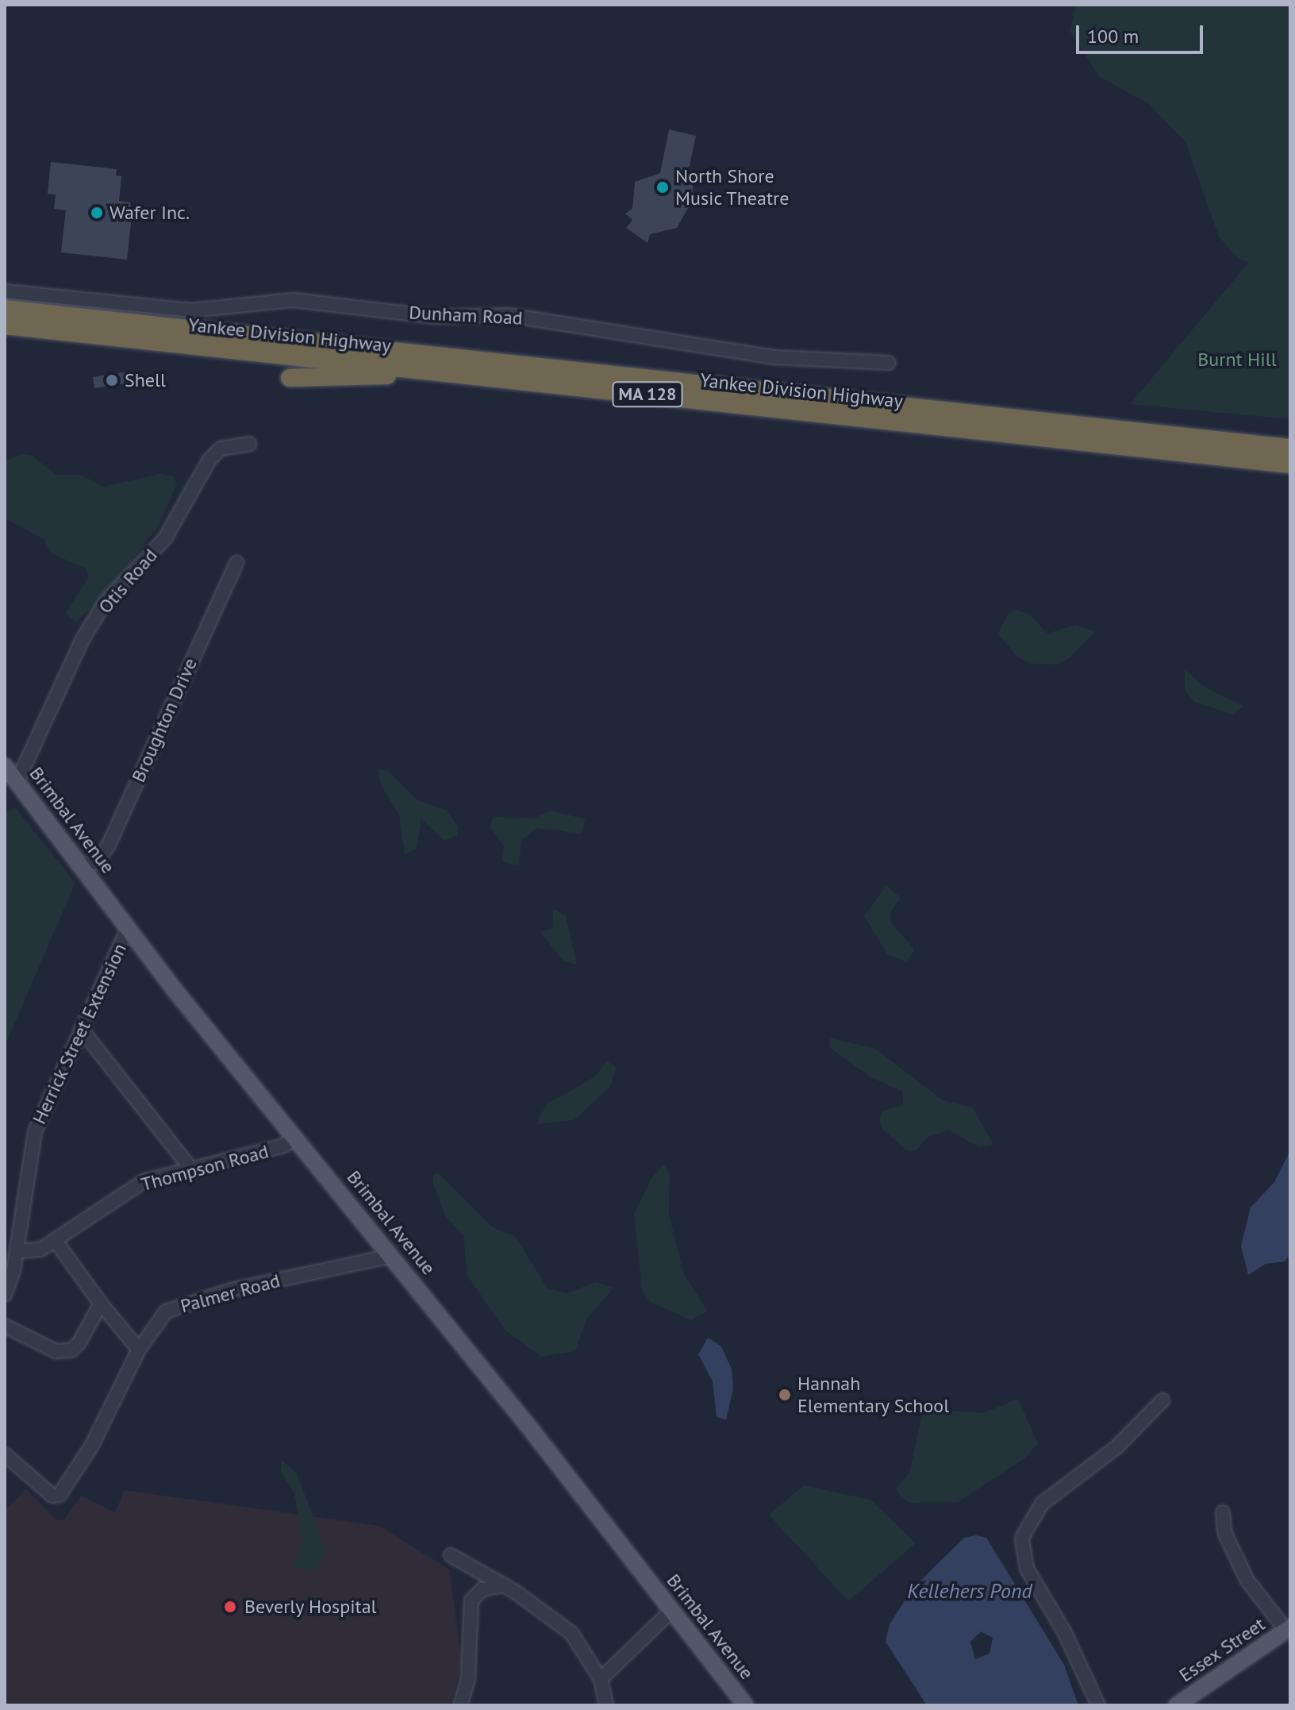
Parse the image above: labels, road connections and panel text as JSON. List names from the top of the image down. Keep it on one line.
{"streets":{"highway":["Yankee Division Highway","MA 128"],"main road":["Brimbal Avenue","Essex Street"],"street":["Dunham Road","Otis Road","Broughton Drive","Herrick Street Extension","Thompson Road","Palmer Road"]},"crossings":[["Otis Road","Brimbal Avenue"],["Broughton Drive","Brimbal Avenue"],["Brimbal Avenue","Herrick Street Extension"],["Brimbal Avenue","Thompson Road"],["Brimbal Avenue","Palmer Road"],["Herrick Street Extension","Thompson Road"]],"water":["Kellehers Pond"],"parks":["Burnt Hill"],"places":["North Shore Music Theatre","Wafer Inc.","Shell","Hannah Elementary School","Beverly Hospital"],"scale_bar":"100 m"}
